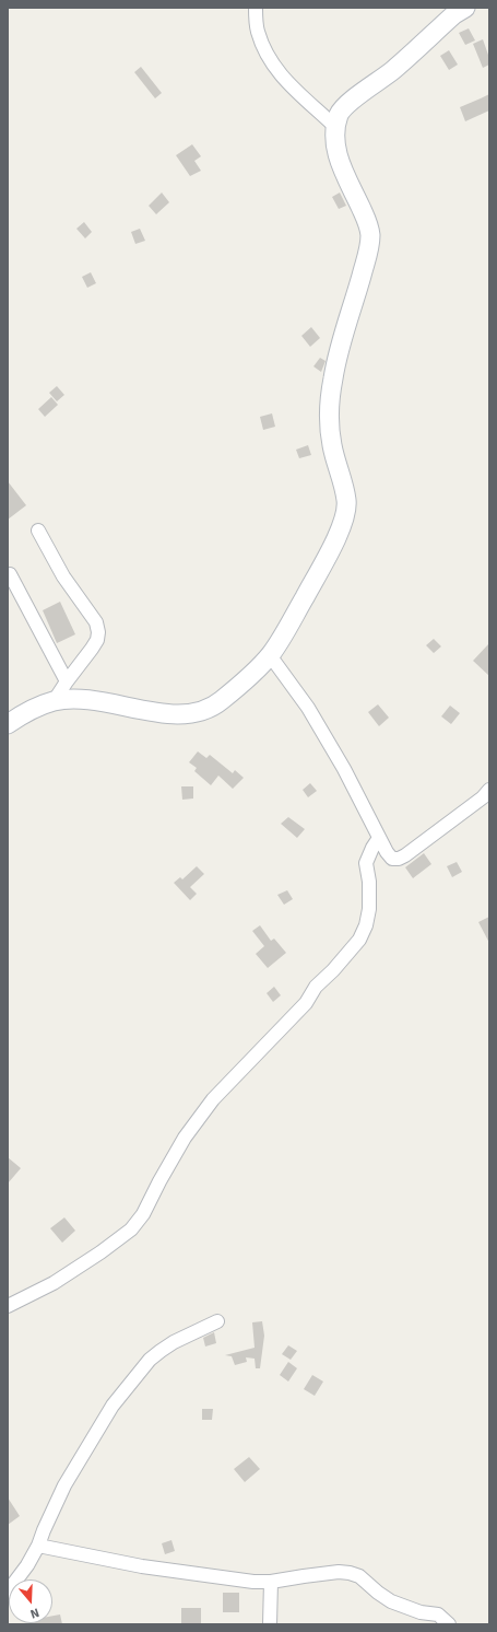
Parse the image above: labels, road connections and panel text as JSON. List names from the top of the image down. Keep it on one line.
{"north":"bottom"}
